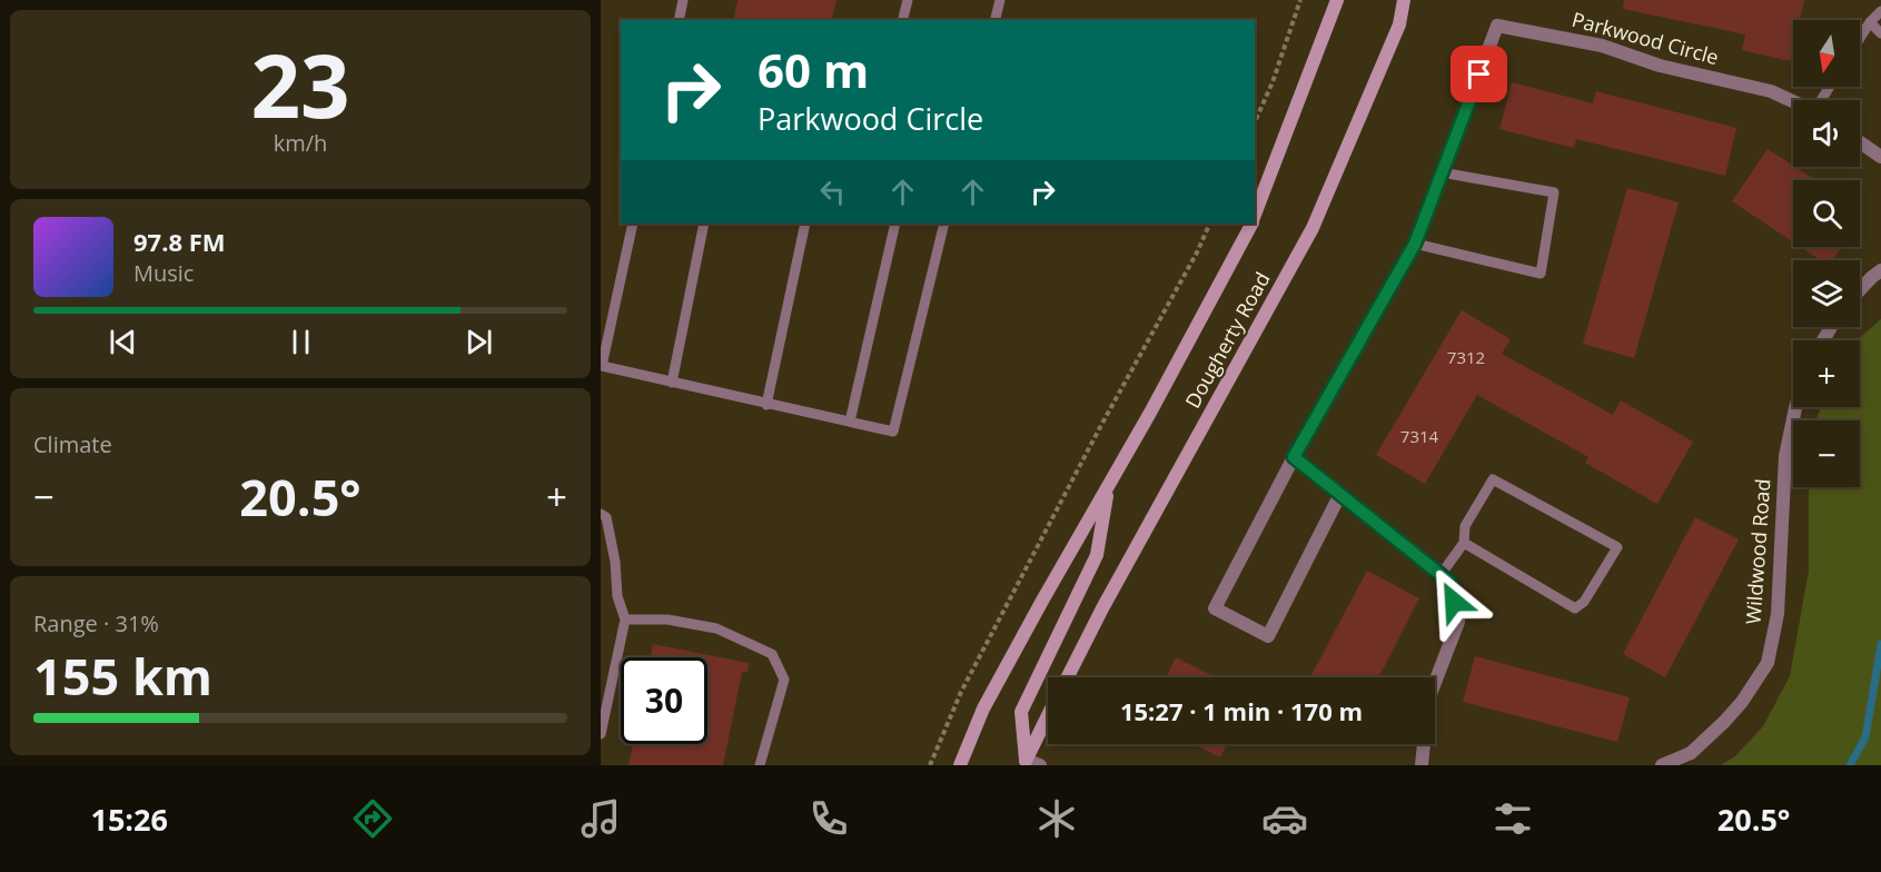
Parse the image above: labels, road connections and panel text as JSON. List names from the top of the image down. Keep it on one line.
{"streets":{"main road":["Dougherty Road"],"street":["Parkwood Circle","Wildwood Road"]},"house_numbers":["7312","7314"],"north":"bottom","page":{"tile":[["23","km/h"],"Climate",["Range · 31%","155 km"]],"map_buttons":["+","−"],"turn":["60 m","Parkwood Circle"],"song":["97.8 FM","Music"],"heat":["−","20.5°","+"],"limit":"30","trip":"15:27 · 1 min · 170 m","tabs":["15:26","20.5°"]}}
